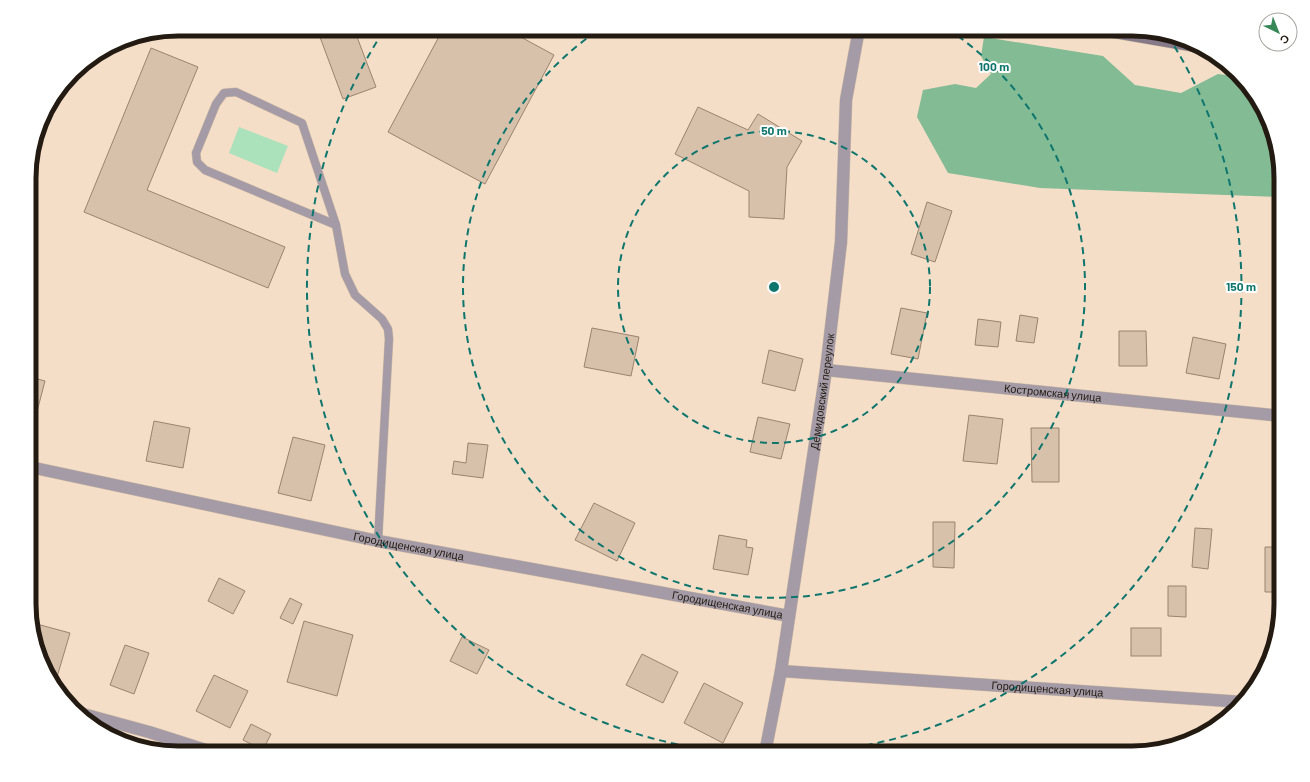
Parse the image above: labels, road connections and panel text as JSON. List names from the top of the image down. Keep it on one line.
{"streets":{"street":["Демидовский переулок","Костромская улица","Городищенская улица"]},"crossings":[["Демидовский переулок","Костромская улица"],["Демидовский переулок","Городищенская улица"]],"north":"bottom right","rings":["100 m","50 m","150 m"]}
